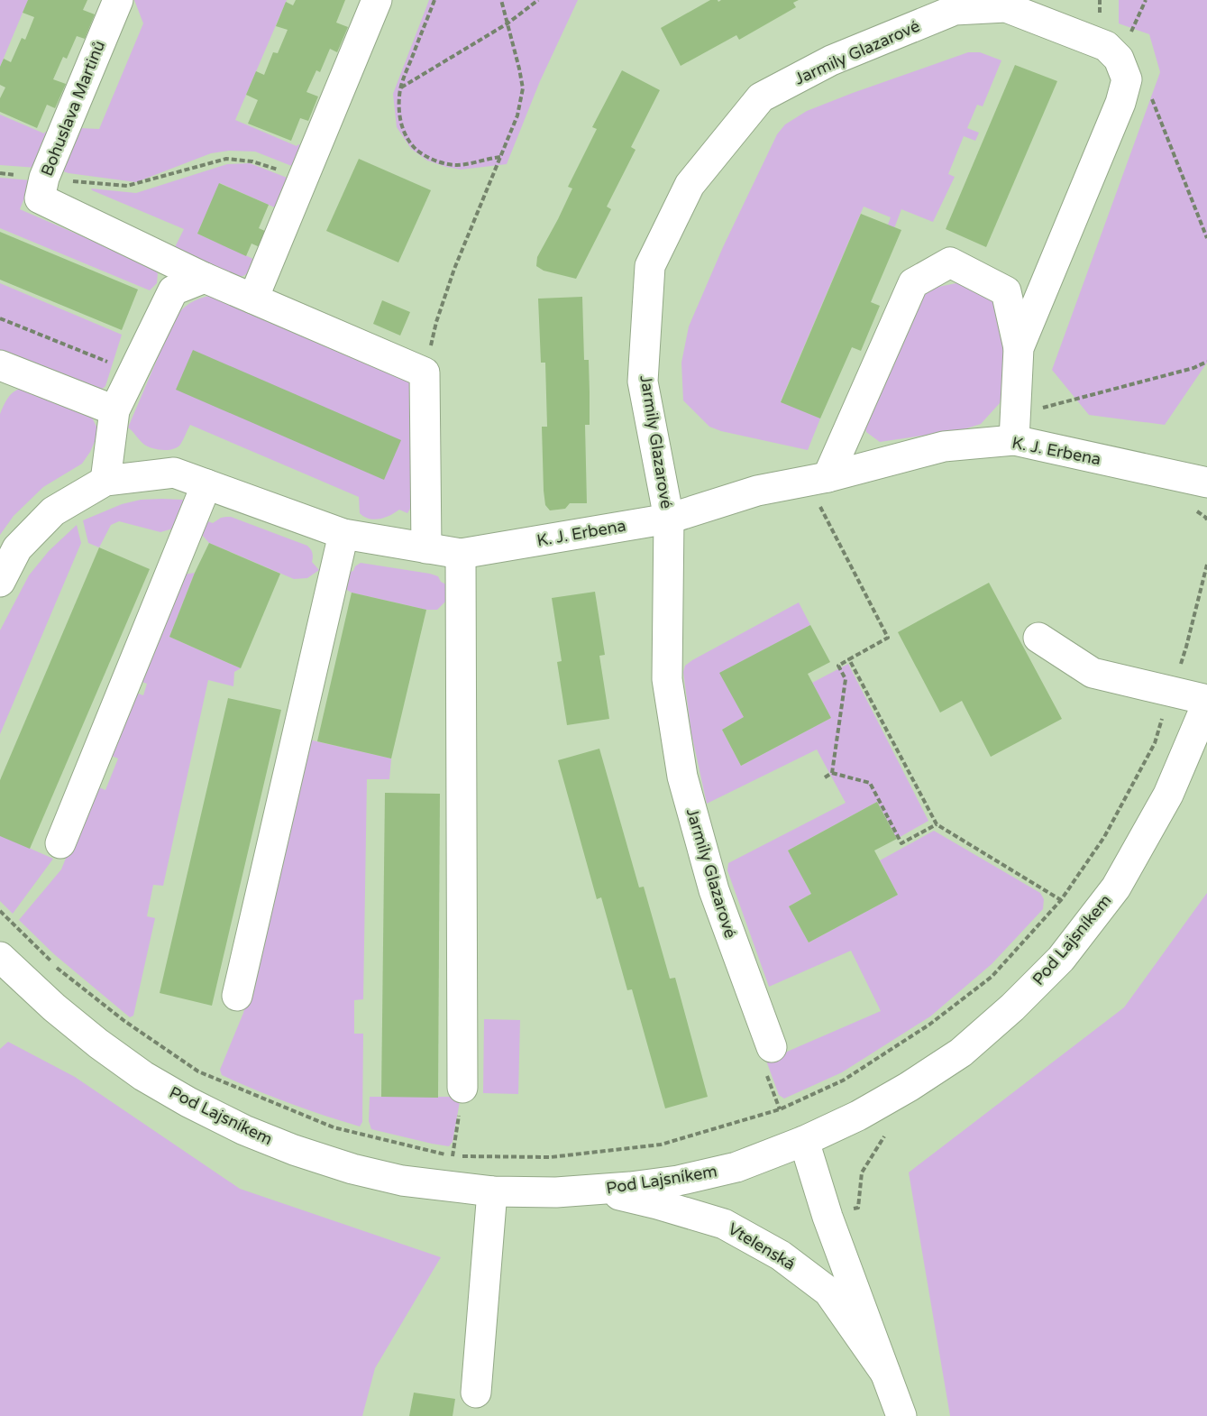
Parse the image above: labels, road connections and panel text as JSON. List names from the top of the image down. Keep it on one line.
{"streets":{"street":["Jarmily Glazarové","Bohuslava Martinů","K. J. Erbena","Pod Lajsníkem","Vtelenská"]},"crossings":[["Jarmily Glazarové","K. J. Erbena"],["Pod Lajsníkem","Vtelenská"]]}
